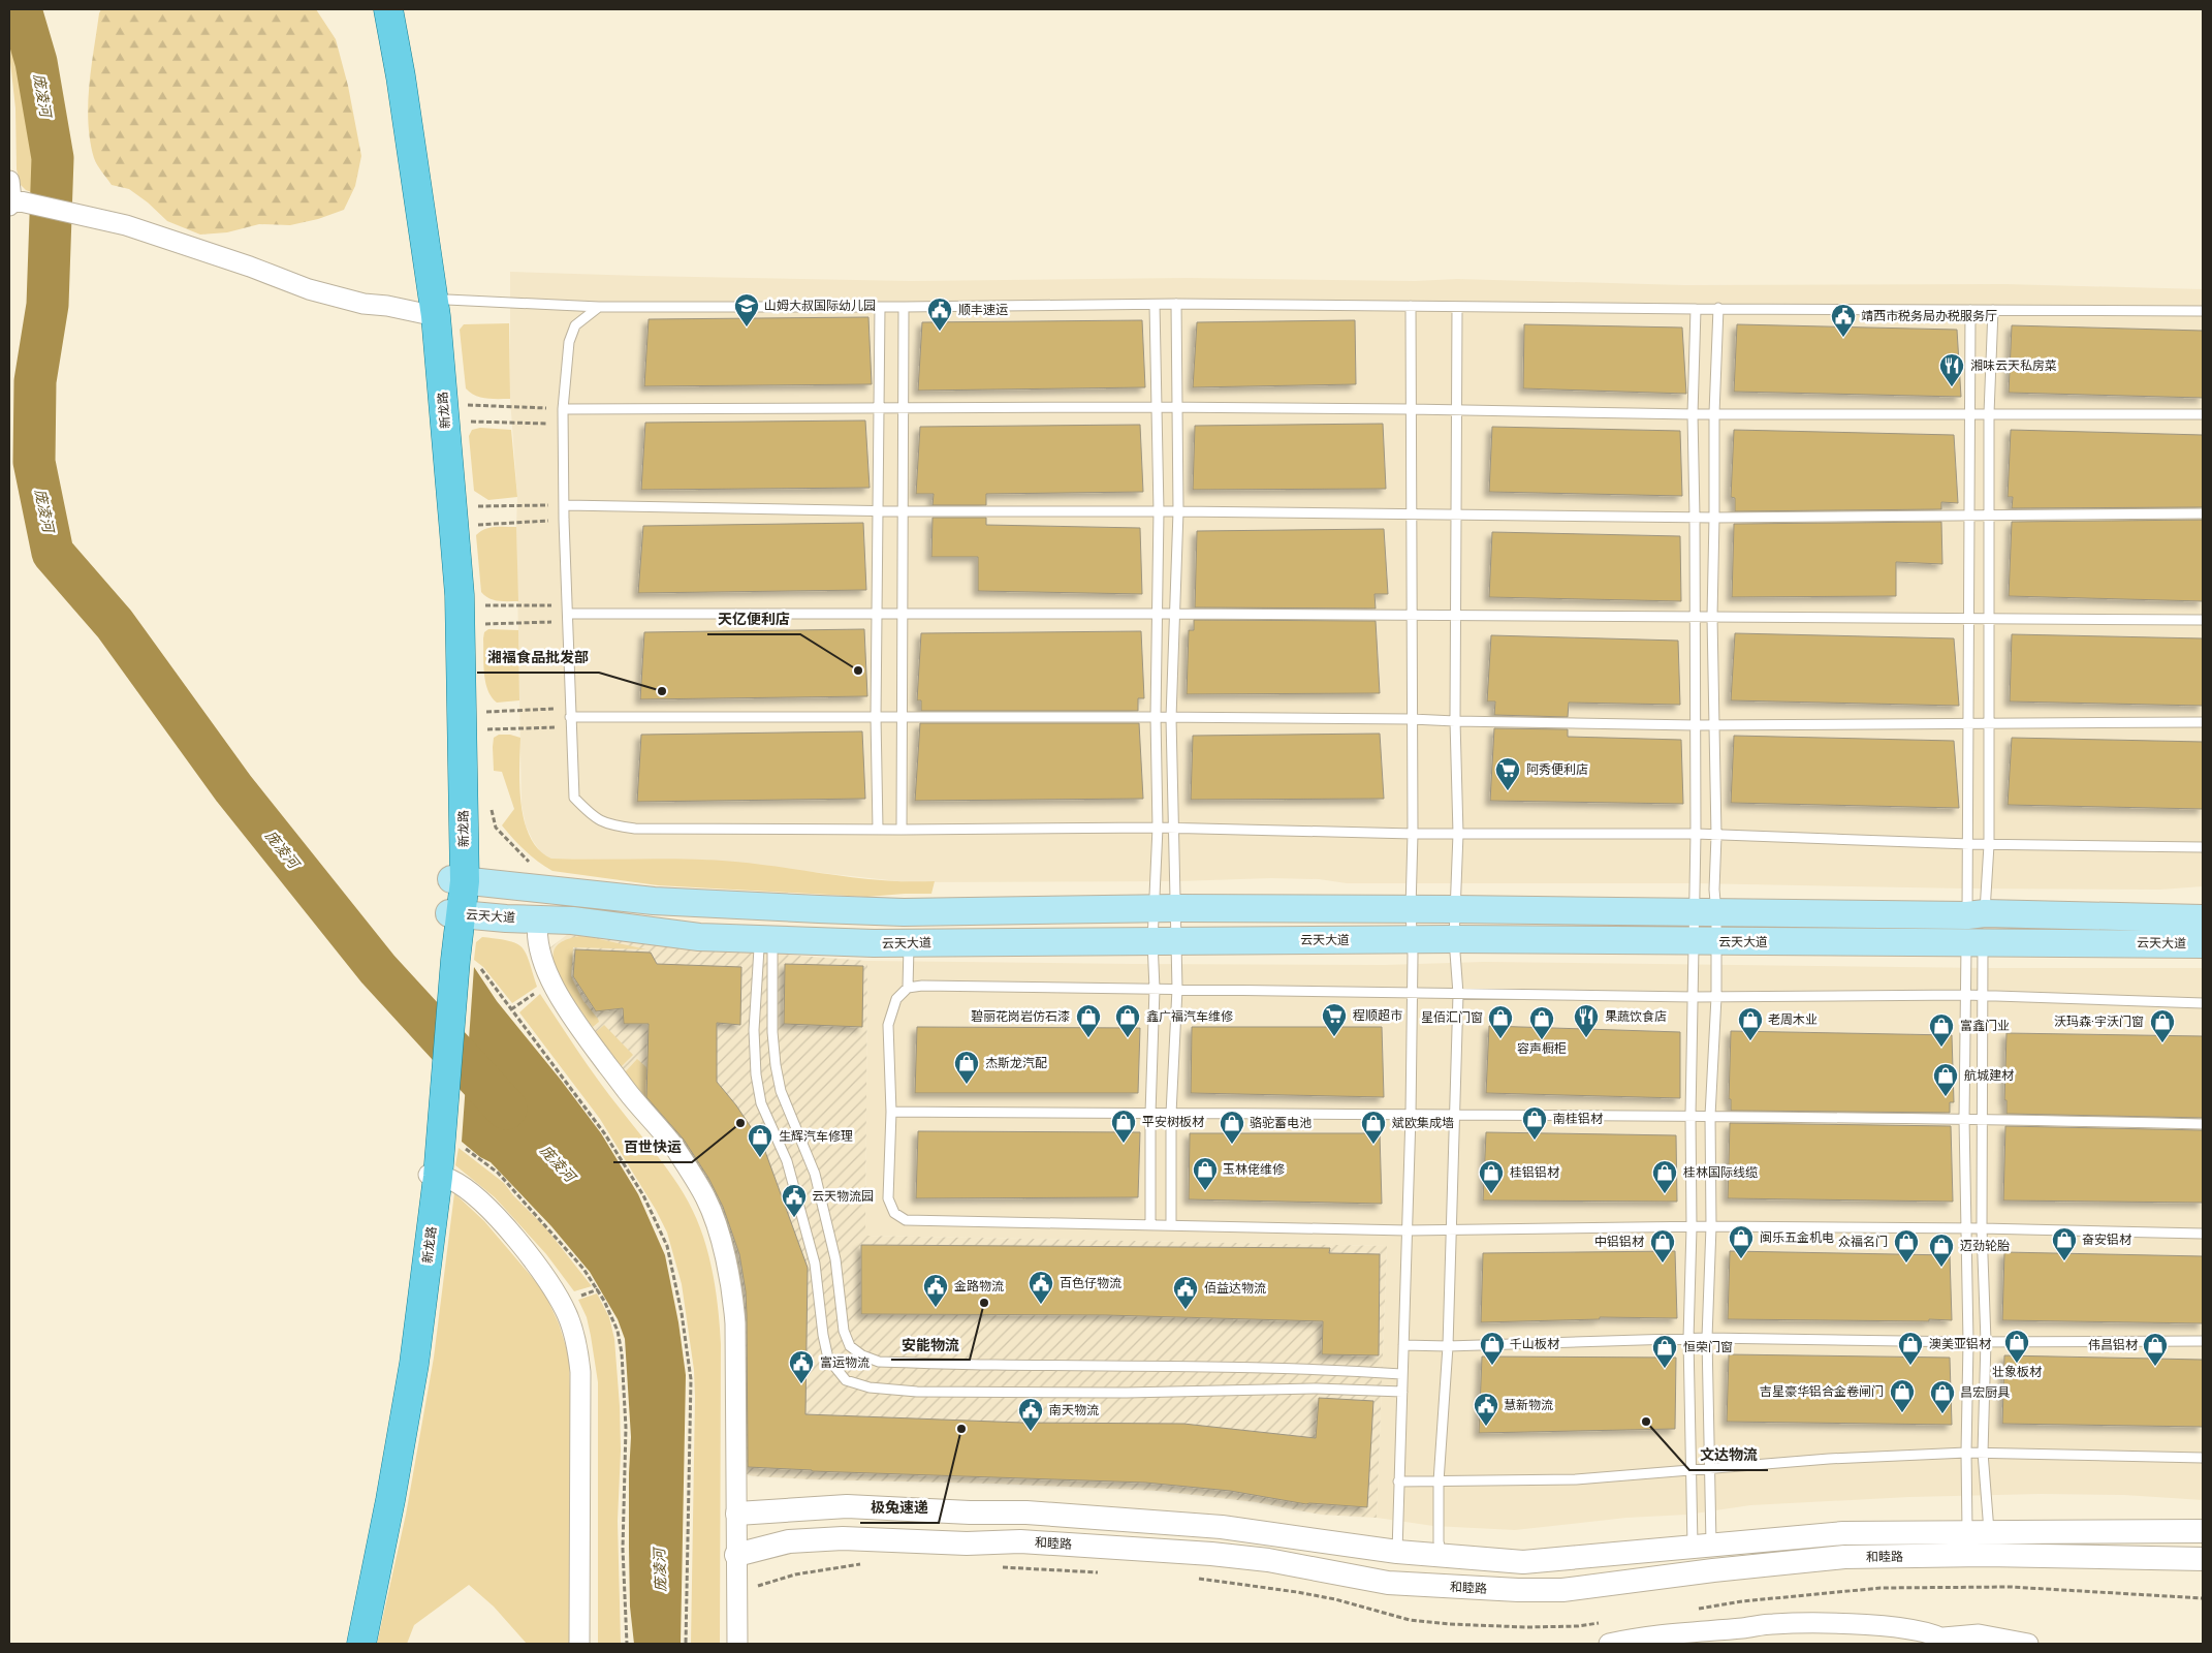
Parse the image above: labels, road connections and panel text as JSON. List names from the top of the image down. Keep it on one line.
{"streets":{"main road":["新龙路","云天大道"],"street":["和睦路"]},"crossings":[["新龙路","云天大道"]],"water":["庞凌河"],"places":{"school or university":["山姆大叔国际幼儿园"],"public building":["顺丰速运","靖西市税务局办税服务厅","云天物流园","百色仔物流","金路物流","佰益达物流","富运物流","慧新物流","南天物流"],"restaurant":["湘味云天私房菜","果蔬饮食店"],"other":["天亿便利店","湘福食品批发部","百世快运","安能物流","文达物流","极兔速递"],"supermarket":["阿秀便利店","程顺超市"],"shop":["碧丽花岗岩仿石漆","鑫广福汽车维修","星佰汇门窗","容声橱柜","老周木业","沃玛森·宇沃门窗","富鑫门业","杰斯龙汽配","航城建材","南桂铝材","平安树板材","骆驼蓄电池","斌欧集成墙","生辉汽车修理","玉林佬维修","桂铝铝材","桂林国际线缆","闽乐五金机电","奋安铝材","中铝铝材","众福名门","迈劲轮胎","壮象板材","千山板材","澳美亚铝材","伟昌铝材","恒荣门窗","吉星豪华铝合金卷闸门","昌宏厨具"]}}
